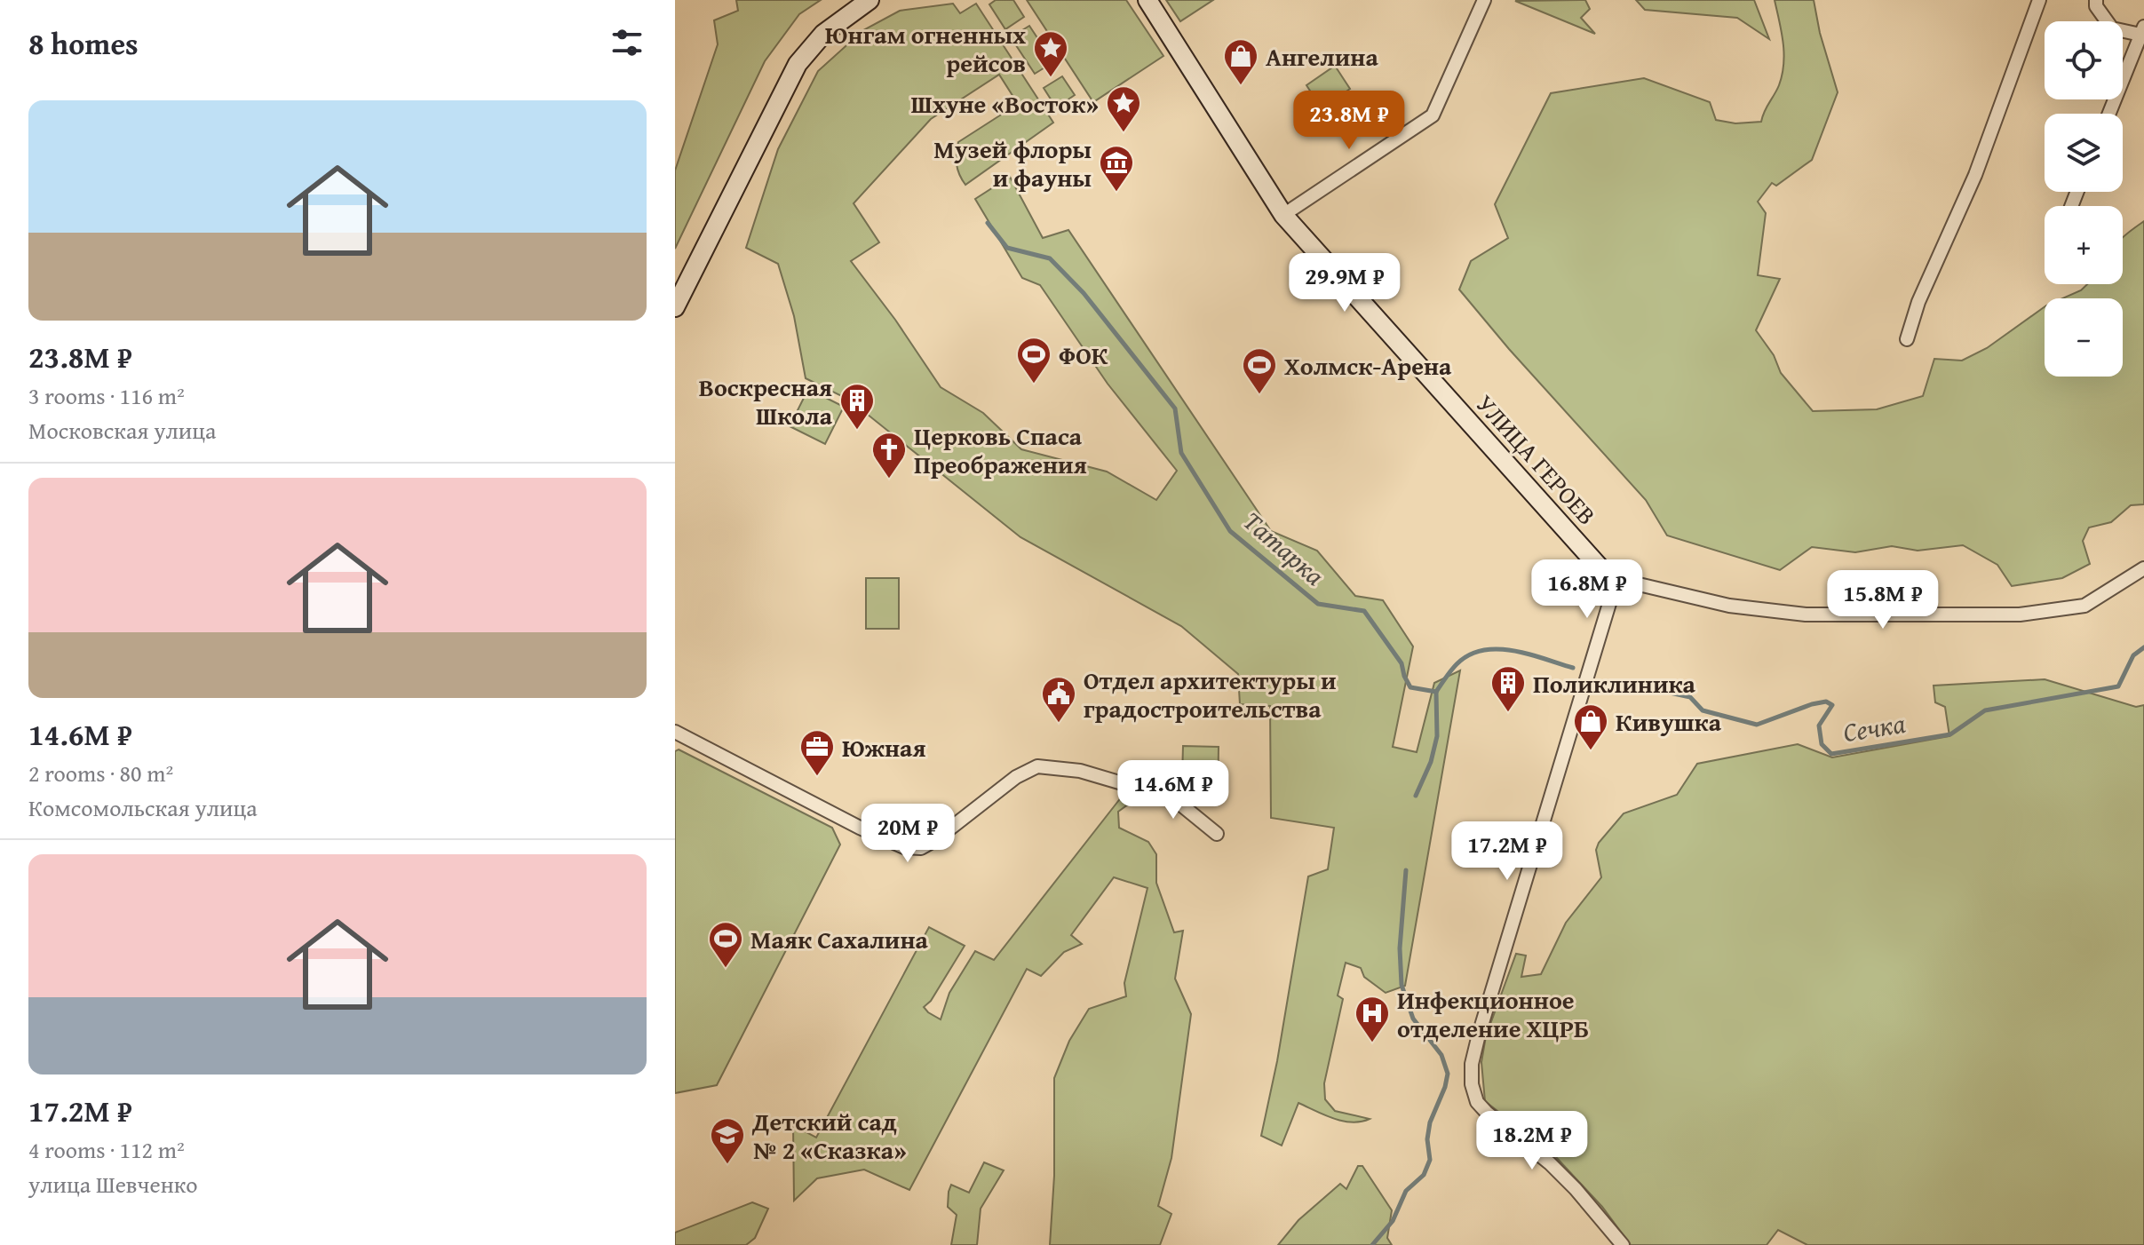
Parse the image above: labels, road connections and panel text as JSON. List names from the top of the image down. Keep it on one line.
{"streets":{"street":["УЛИЦА ГЕРОЕВ"]},"water":["Татарка","Сечка"],"places":{"place":["Юнгам огненных рейсов","Шхуне «Восток»"],"shop":["Ангелина","Кивушка"],"museum":["Музей флоры и фауны"],"sports":["ФОК","Холмск-Арена","Маяк Сахалина"],"building":["Воскресная Школа","Поликлиника"],"church":["Церковь Спаса Преображения"],"public building":["Отдел архитектуры и градостроительства"],"office":["Южная"],"hospital":["Инфекционное отделение ХЦРБ"],"school or university":["Детский сад № 2 «Сказка»"]},"page":{"heading":"8 homes","map_buttons":["+","−"],"list":[{"name":"23.8M ₽","note":"3 rooms · 116 m² · Московская улица"},{"name":"14.6M ₽","note":"2 rooms · 80 m² · Комсомольская улица"},{"name":"17.2M ₽","note":"4 rooms · 112 m² · улица Шевченко"}],"price":["23.8M ₽","29.9M ₽","16.8M ₽","15.8M ₽","14.6M ₽","20M ₽","17.2M ₽","18.2M ₽"]}}
